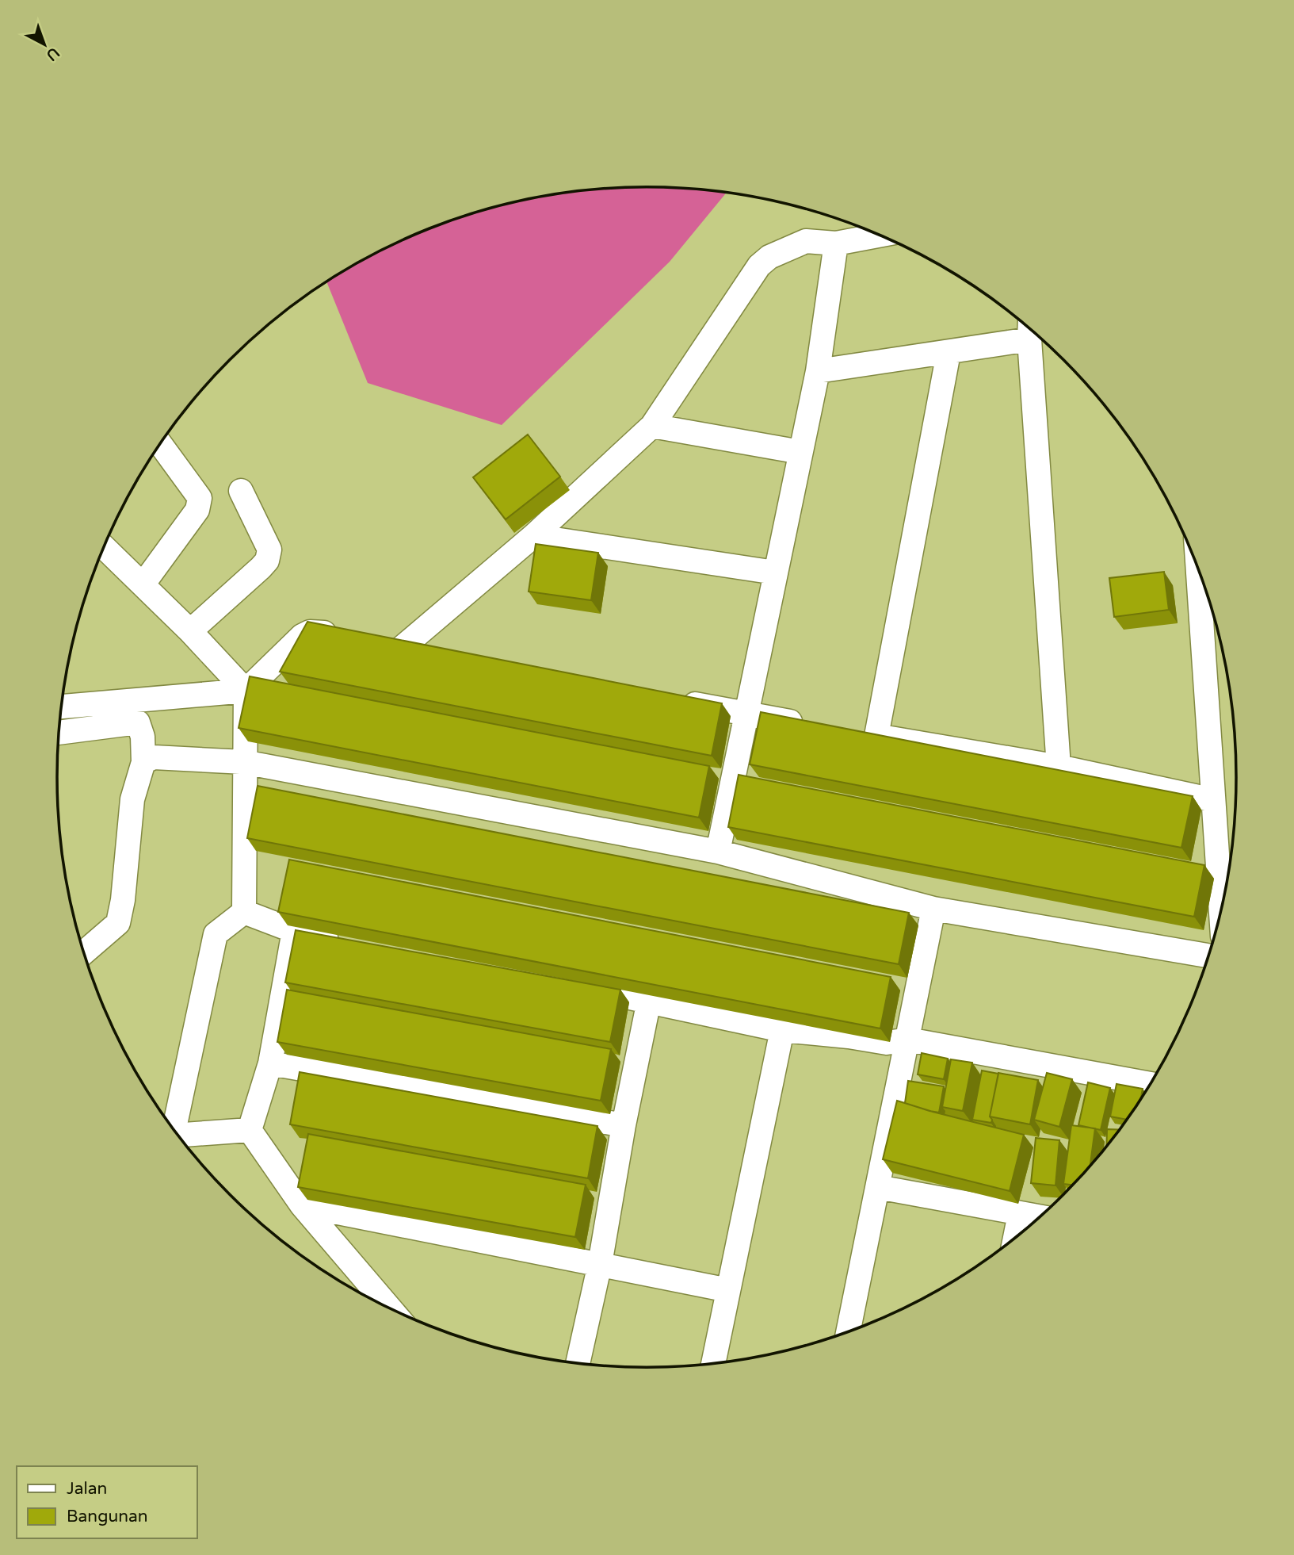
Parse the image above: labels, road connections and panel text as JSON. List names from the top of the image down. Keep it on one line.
{"legend":["Jalan","Bangunan"],"north":"bottom right"}
